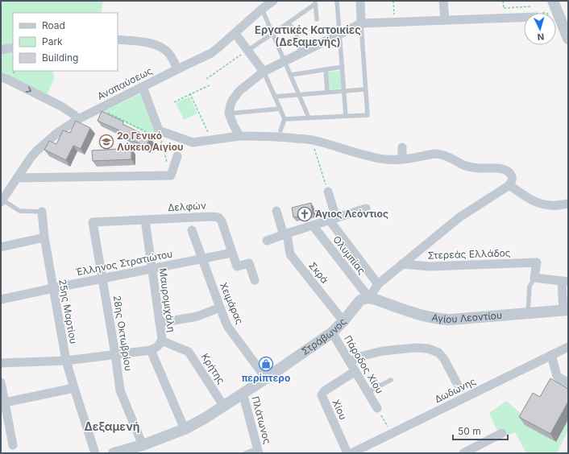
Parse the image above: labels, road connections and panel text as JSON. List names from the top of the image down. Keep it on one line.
{"streets":{"street":["Αναπαύσεως","Δελφών","Στερεάς Ελλάδος","Ολυμπίας","Έλληνος Στρατιώτου","Σκρά","Μαυρομιχάλη","Χειμάρας","25ης Μαρτίου","Αγίου Λεοντίου","28ης Οκτωβρίου","Στράβωνος","Πάροδος Χίου","Κρήτης","Δωδώνης","Χίου","Πλάτωνος"]},"crossings":[["Αναπαύσεως","25ης Μαρτίου"],["Δελφών","Έλληνος Στρατιώτου"],["Δελφών","Μαυρομιχάλη"],["Δελφών","28ης Οκτωβρίου"],["Στερεάς Ελλάδος","Στράβωνος"],["Ολυμπίας","Αγίου Λεοντίου"],["Ολυμπίας","Στράβωνος"],["Έλληνος Στρατιώτου","Μαυρομιχάλη"],["Έλληνος Στρατιώτου","Χειμάρας"],["Έλληνος Στρατιώτου","25ης Μαρτίου"],["Έλληνος Στρατιώτου","28ης Οκτωβρίου"],["Σκρά","Στράβωνος"],["Μαυρομιχάλη","Κρήτης"],["Χειμάρας","Στράβωνος"],["Αγίου Λεοντίου","Στράβωνος"],["28ης Οκτωβρίου","Στράβωνος"],["Στράβωνος","Πάροδος Χίου"],["Στράβωνος","Κρήτης"],["Στράβωνος","Πλάτωνος"],["Πάροδος Χίου","Χίου"]],"districts":["Εργατικές Κατοικίες (Δεξαμενής)","Δεξαμενή"],"places":{"school or university":["2ο Γενικό Λύκειο Αιγίου"],"church":["Άγιος Λεόντιος"],"shop":["περίπτερο"]},"legend":["Road","Park","Building"],"scale_bar":"50 m","north":"bottom"}
